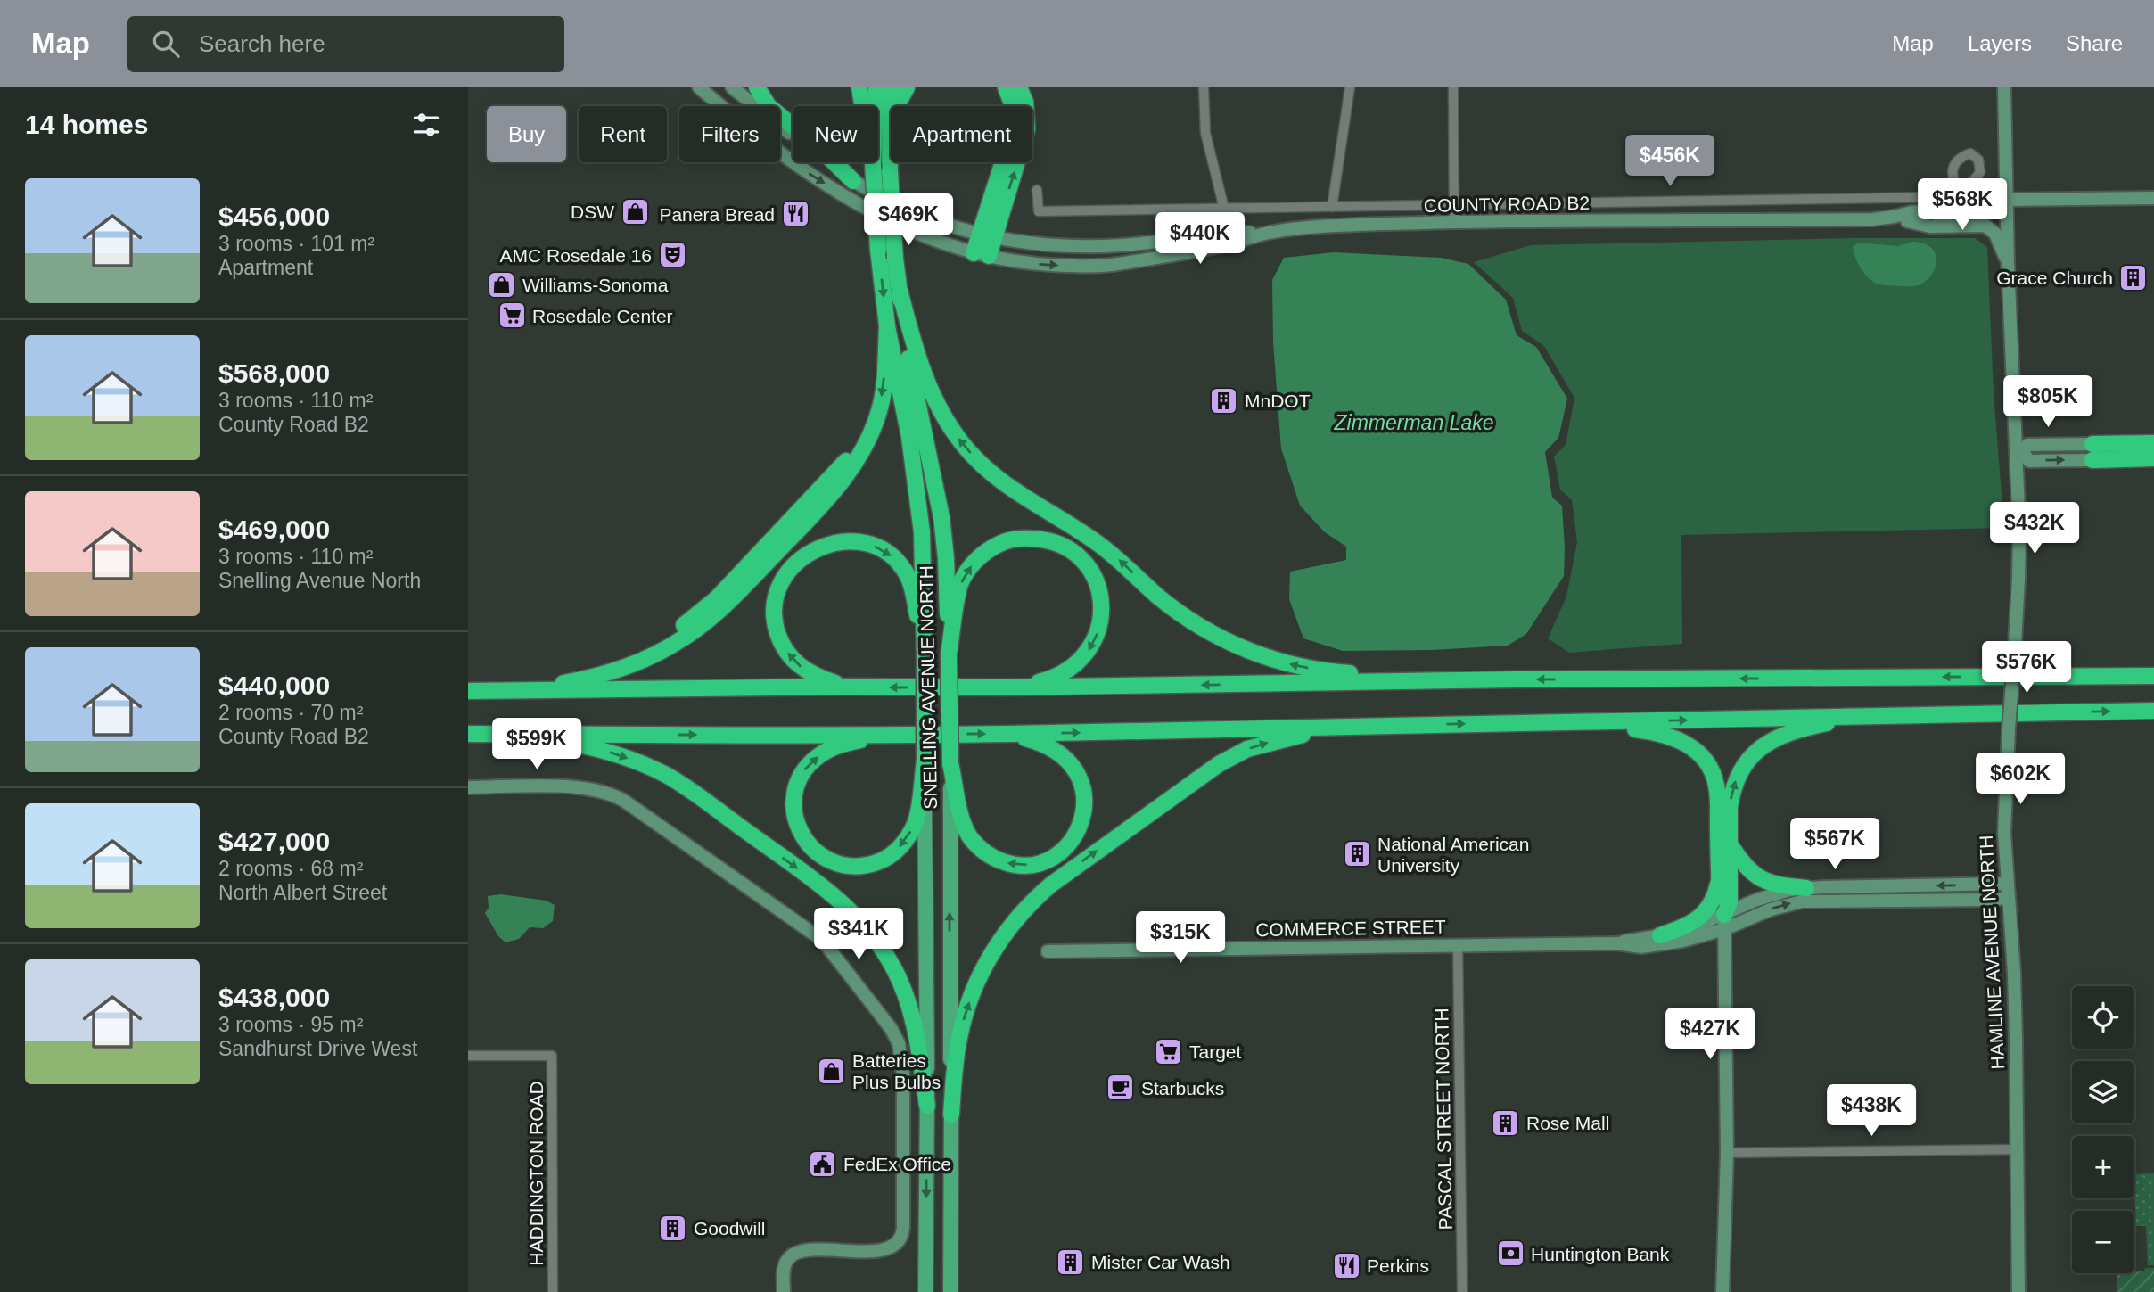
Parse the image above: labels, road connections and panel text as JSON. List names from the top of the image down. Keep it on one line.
{"streets":{"highway":["SNELLING AVENUE NORTH"],"street":["COUNTY ROAD B2","COMMERCE STREET","HAMLINE AVENUE NORTH","PASCAL STREET NORTH","HADDINGTON ROAD"]},"crossings":[["COUNTY ROAD B2","HAMLINE AVENUE NORTH"],["COMMERCE STREET","HAMLINE AVENUE NORTH"],["COMMERCE STREET","PASCAL STREET NORTH"]],"water":["Zimmerman Lake"],"places":{"shop":["DSW","Williams-Sonoma","Batteries Plus Bulbs"],"restaurant":["Panera Bread","Perkins"],"theatre":["AMC Rosedale 16"],"building":["Grace Church","MnDOT","National American University","Rose Mall","Goodwill","Mister Car Wash"],"supermarket":["Rosedale Center","Target"],"cafe":["Starbucks"],"public building":["FedEx Office"],"bank":["Huntington Bank"]},"page":{"header":"Map","search":"Search here","nav":["Map","Layers","Share"],"heading":"14 homes","chip":["Buy","Rent","Filters","New","Apartment"],"price":["$456K","$568K","$469K","$440K","$805K","$432K","$576K","$599K","$602K","$567K","$341K","$315K","$427K","$438K"],"list":[{"name":"$456,000","note":"3 rooms · 101 m² · Apartment"},{"name":"$568,000","note":"3 rooms · 110 m² · County Road B2"},{"name":"$469,000","note":"3 rooms · 110 m² · Snelling Avenue North"},{"name":"$440,000","note":"2 rooms · 70 m² · County Road B2"},{"name":"$427,000","note":"2 rooms · 68 m² · North Albert Street"},{"name":"$438,000","note":"3 rooms · 95 m² · Sandhurst Drive West"}],"map_buttons":["+","−"]}}
